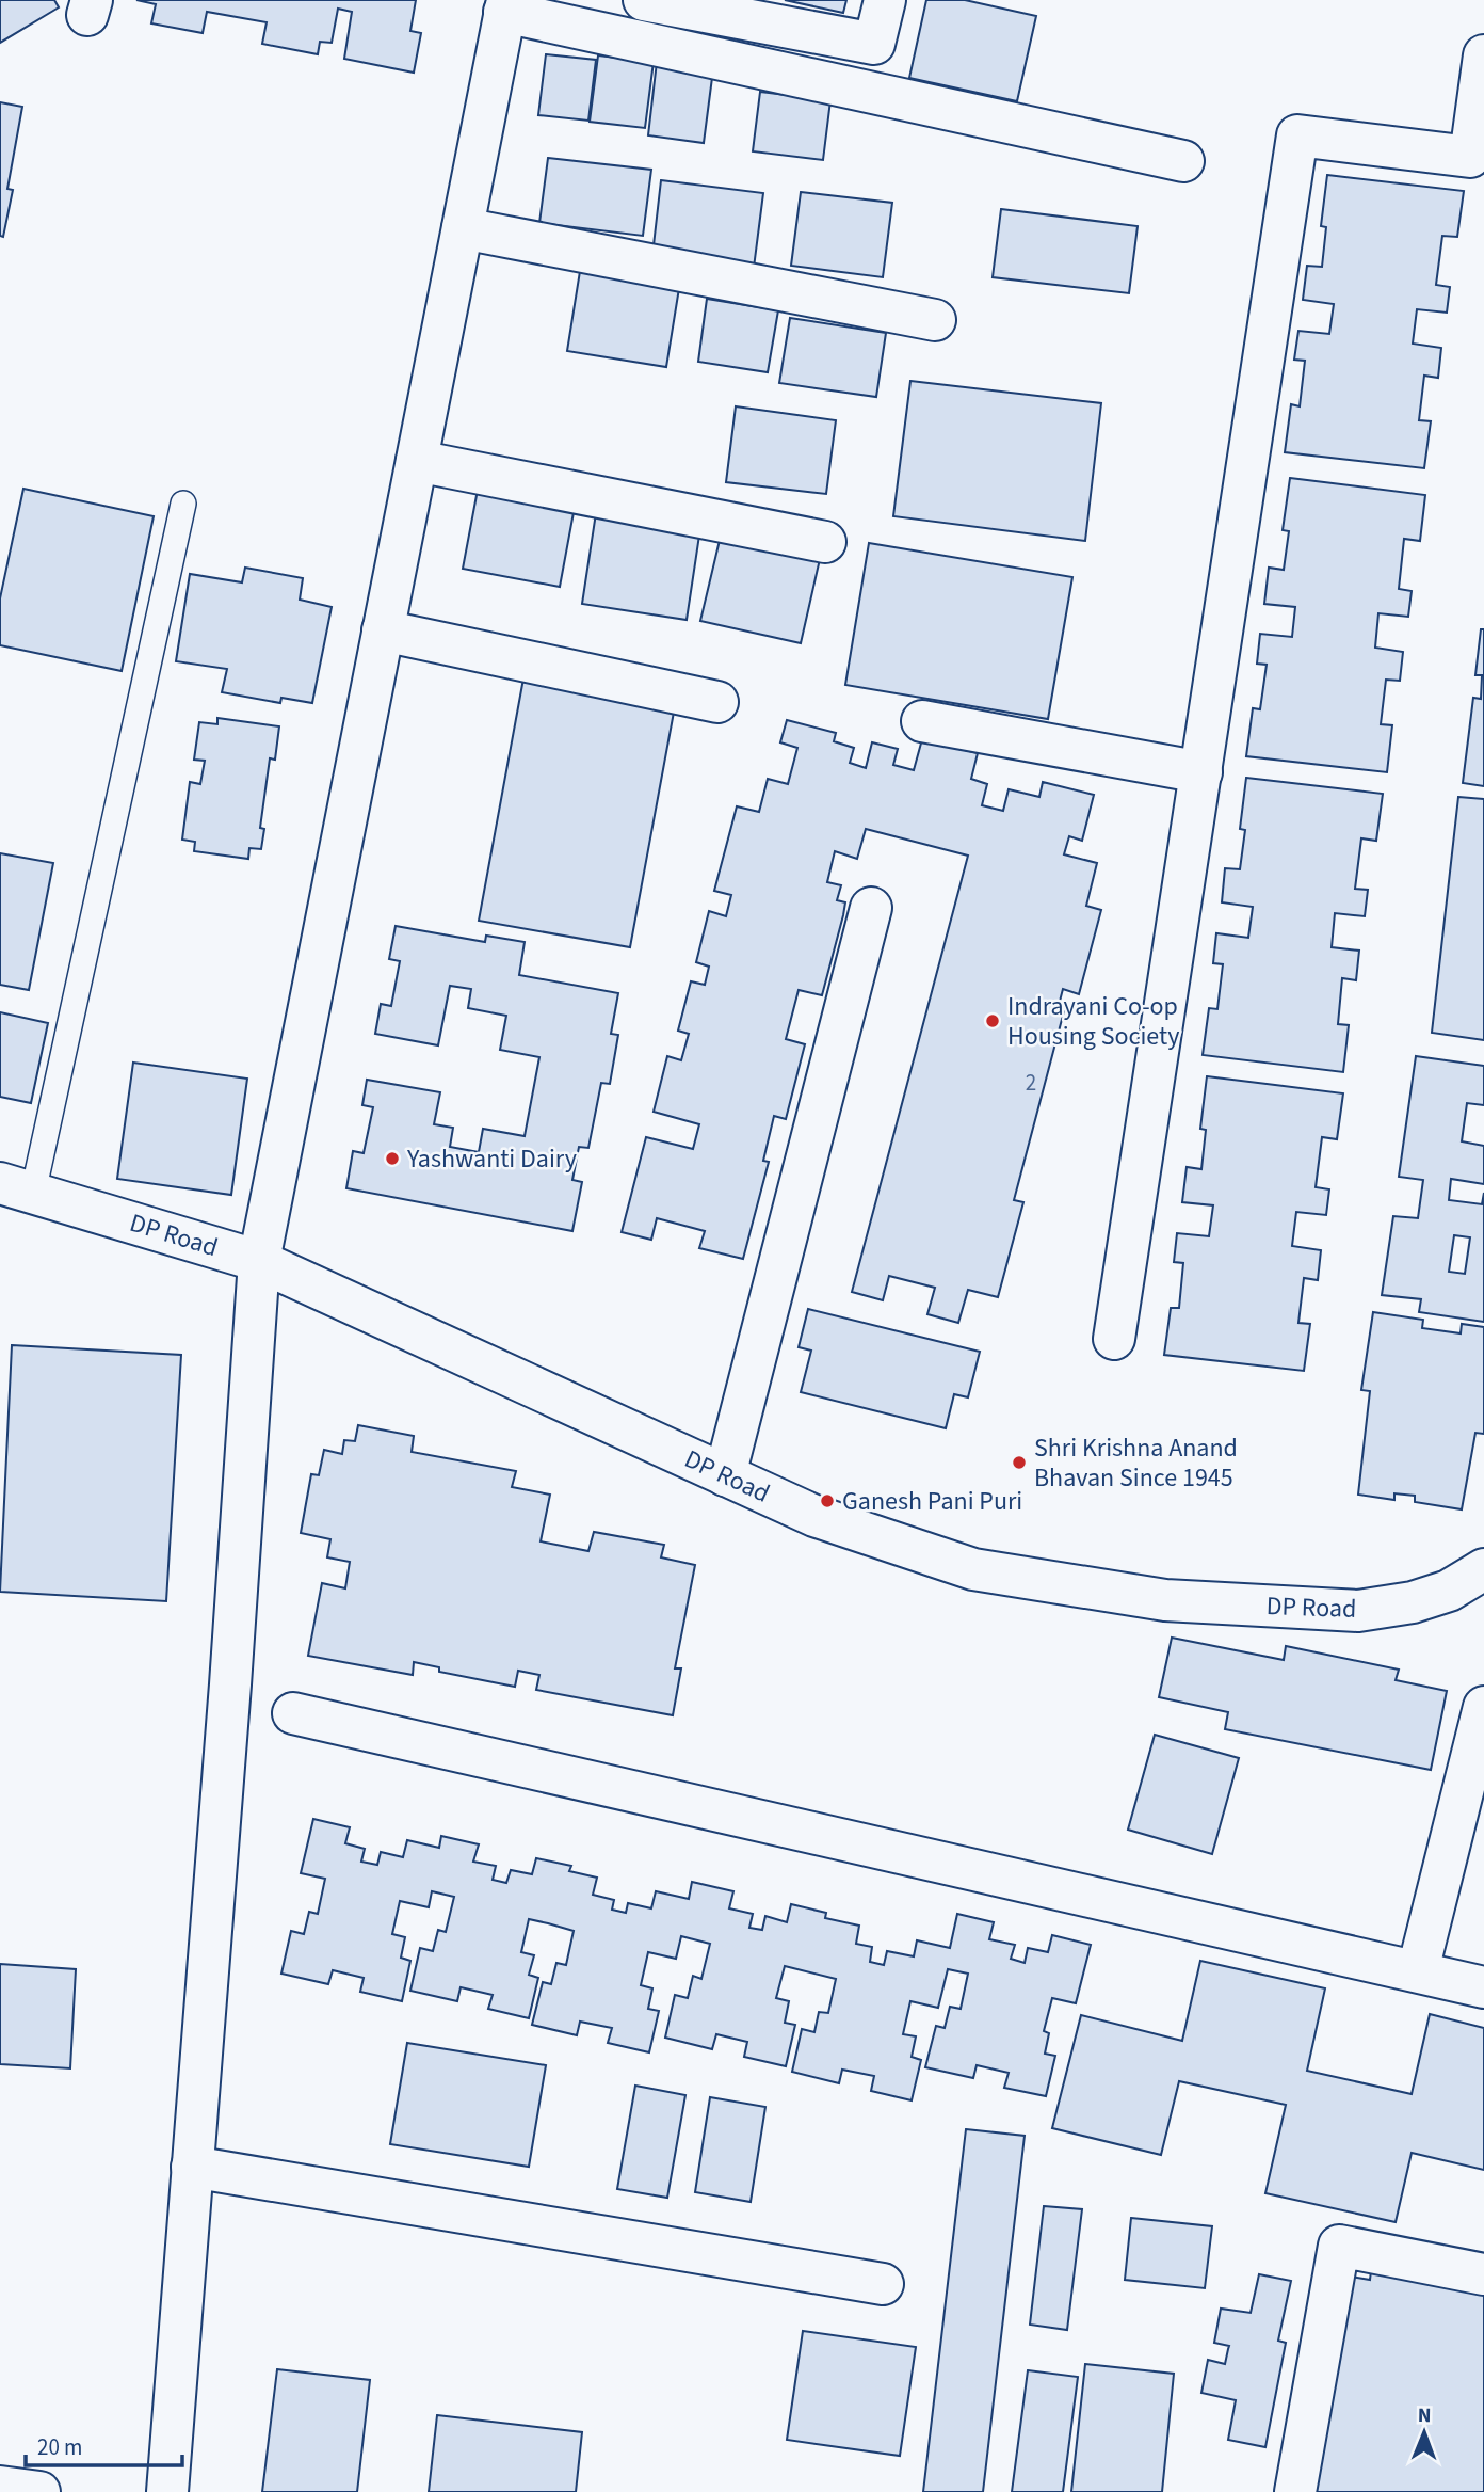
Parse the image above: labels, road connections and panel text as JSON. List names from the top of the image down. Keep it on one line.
{"streets":{"street":["DP Road"]},"places":["Indrayani Co-op Housing Society","Yashwanti Dairy","Shri Krishna Anand Bhavan Since 1945","Ganesh Pani Puri"],"house_numbers":["2"],"scale_bar":"20 m","north":"top"}
